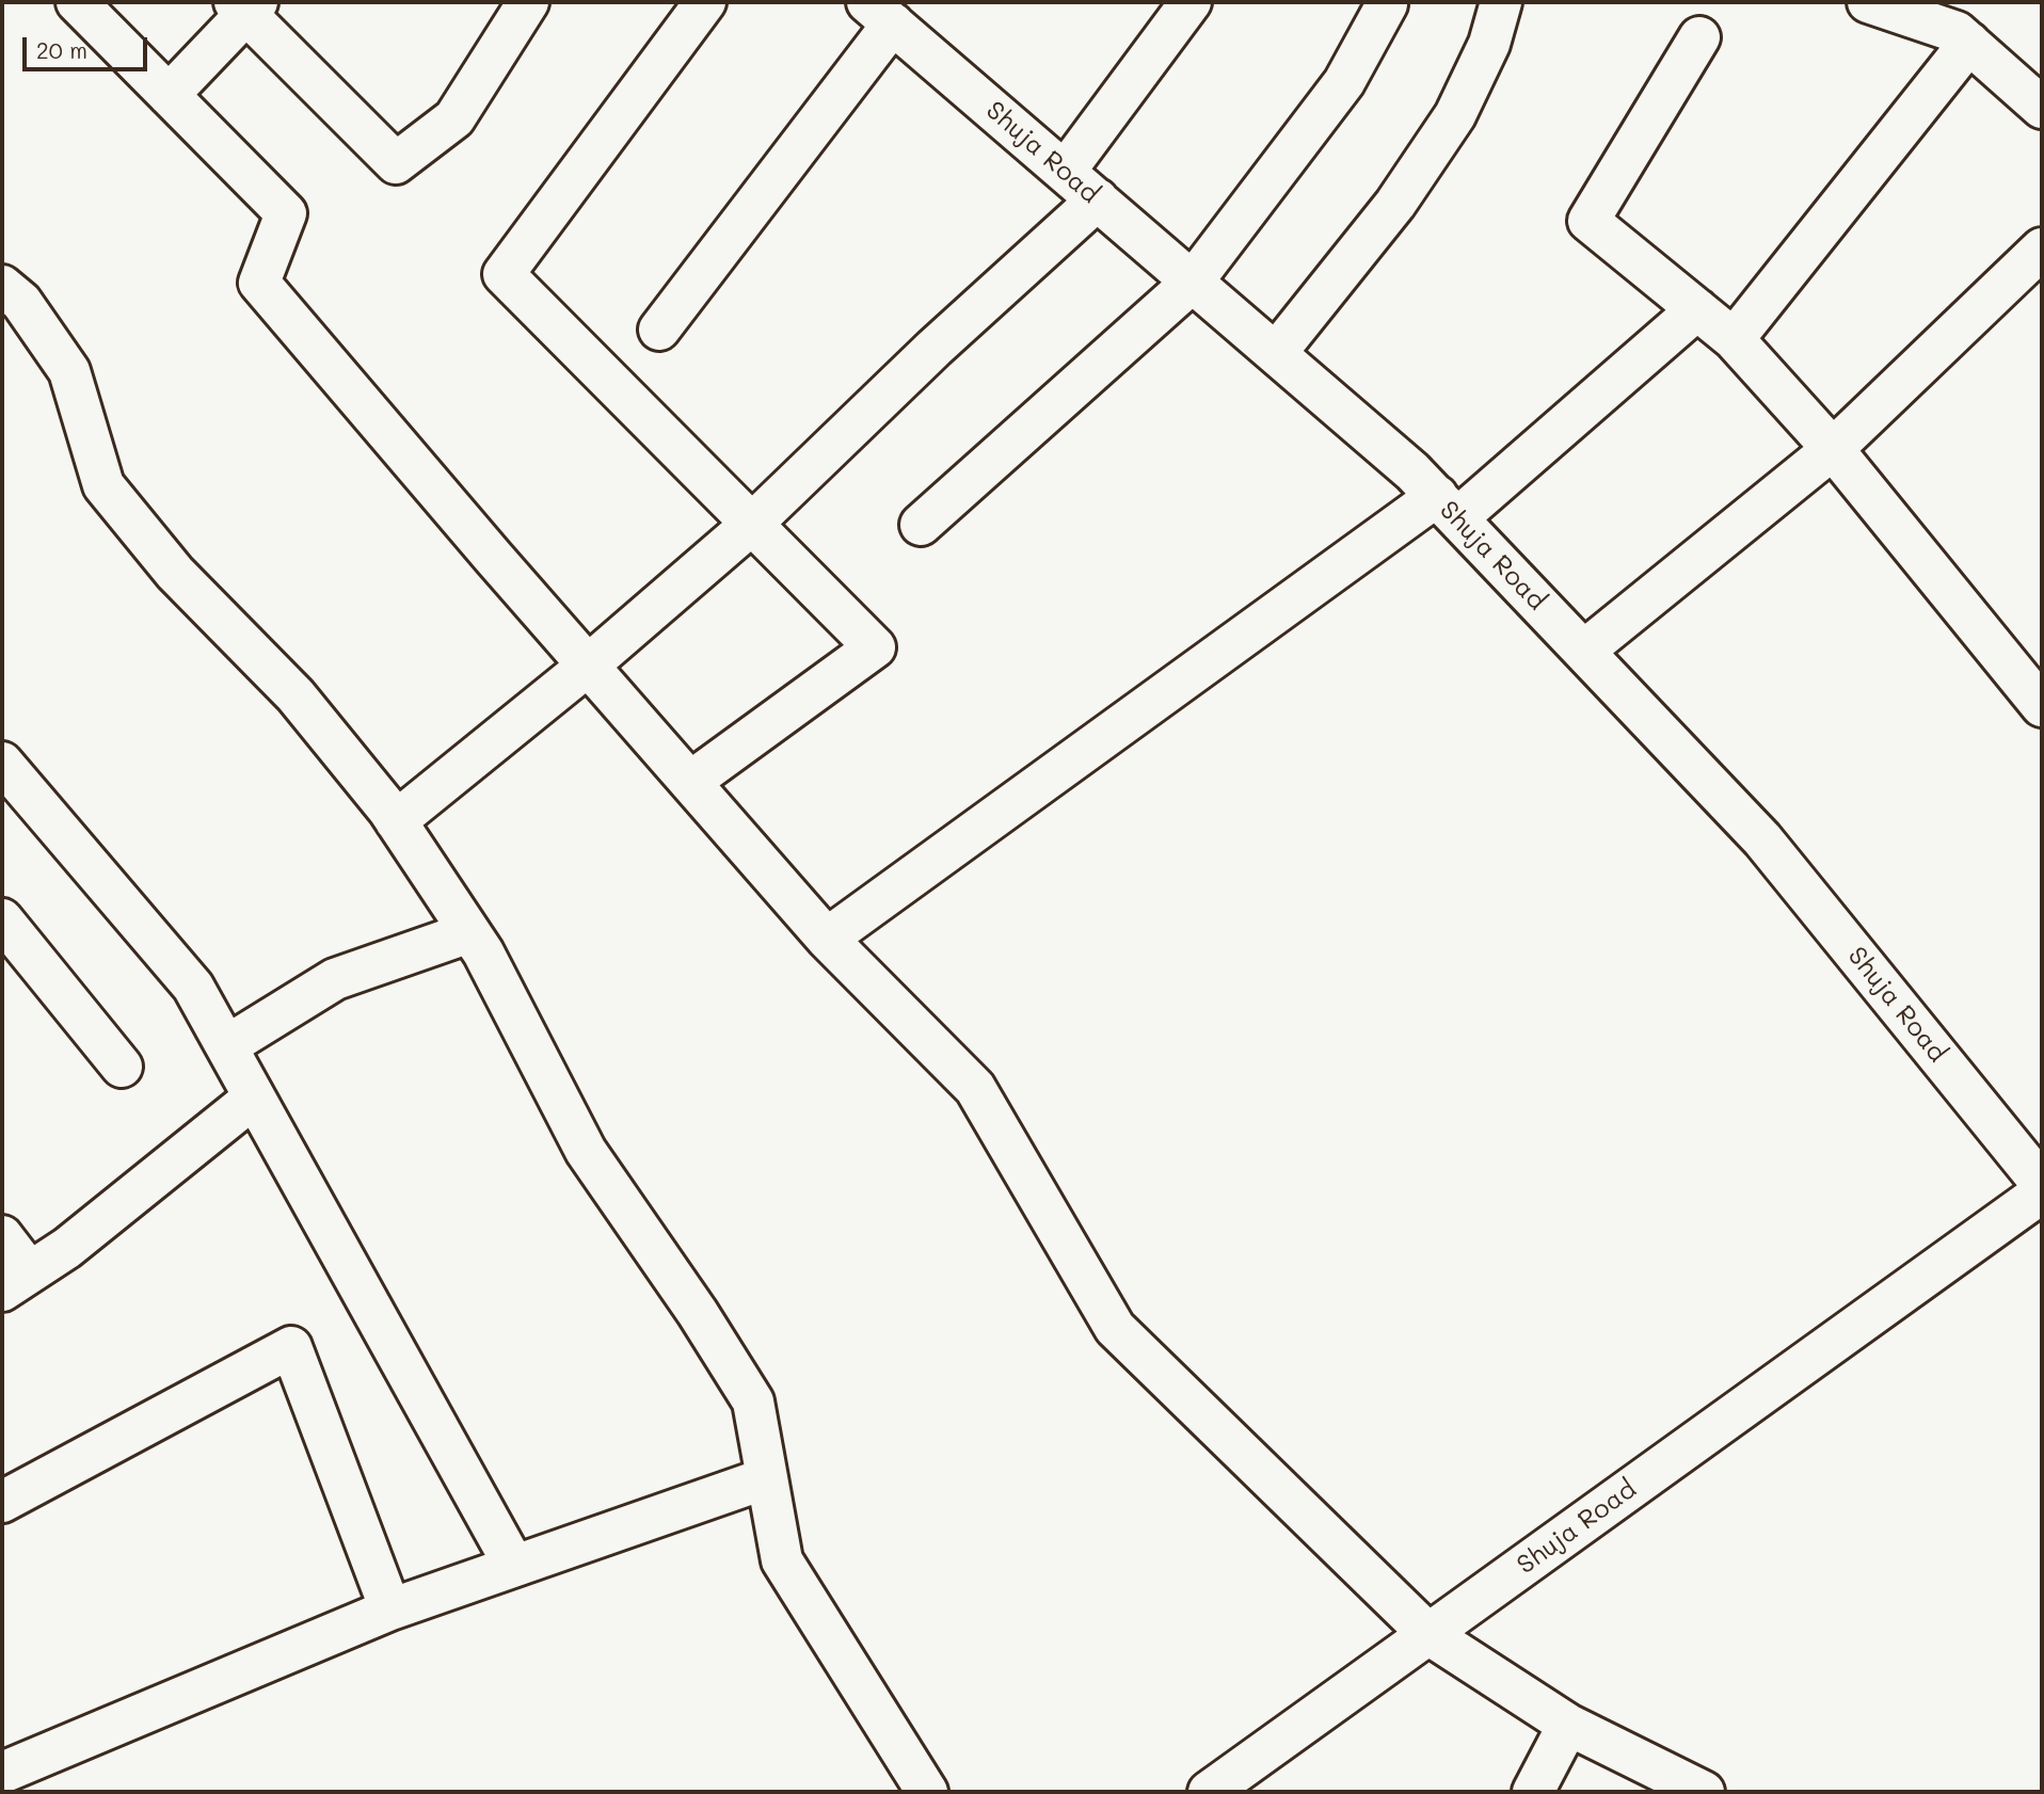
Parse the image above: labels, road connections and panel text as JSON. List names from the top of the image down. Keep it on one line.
{"streets":{"street":["Shuja Road"]},"scale_bar":"20 m"}
